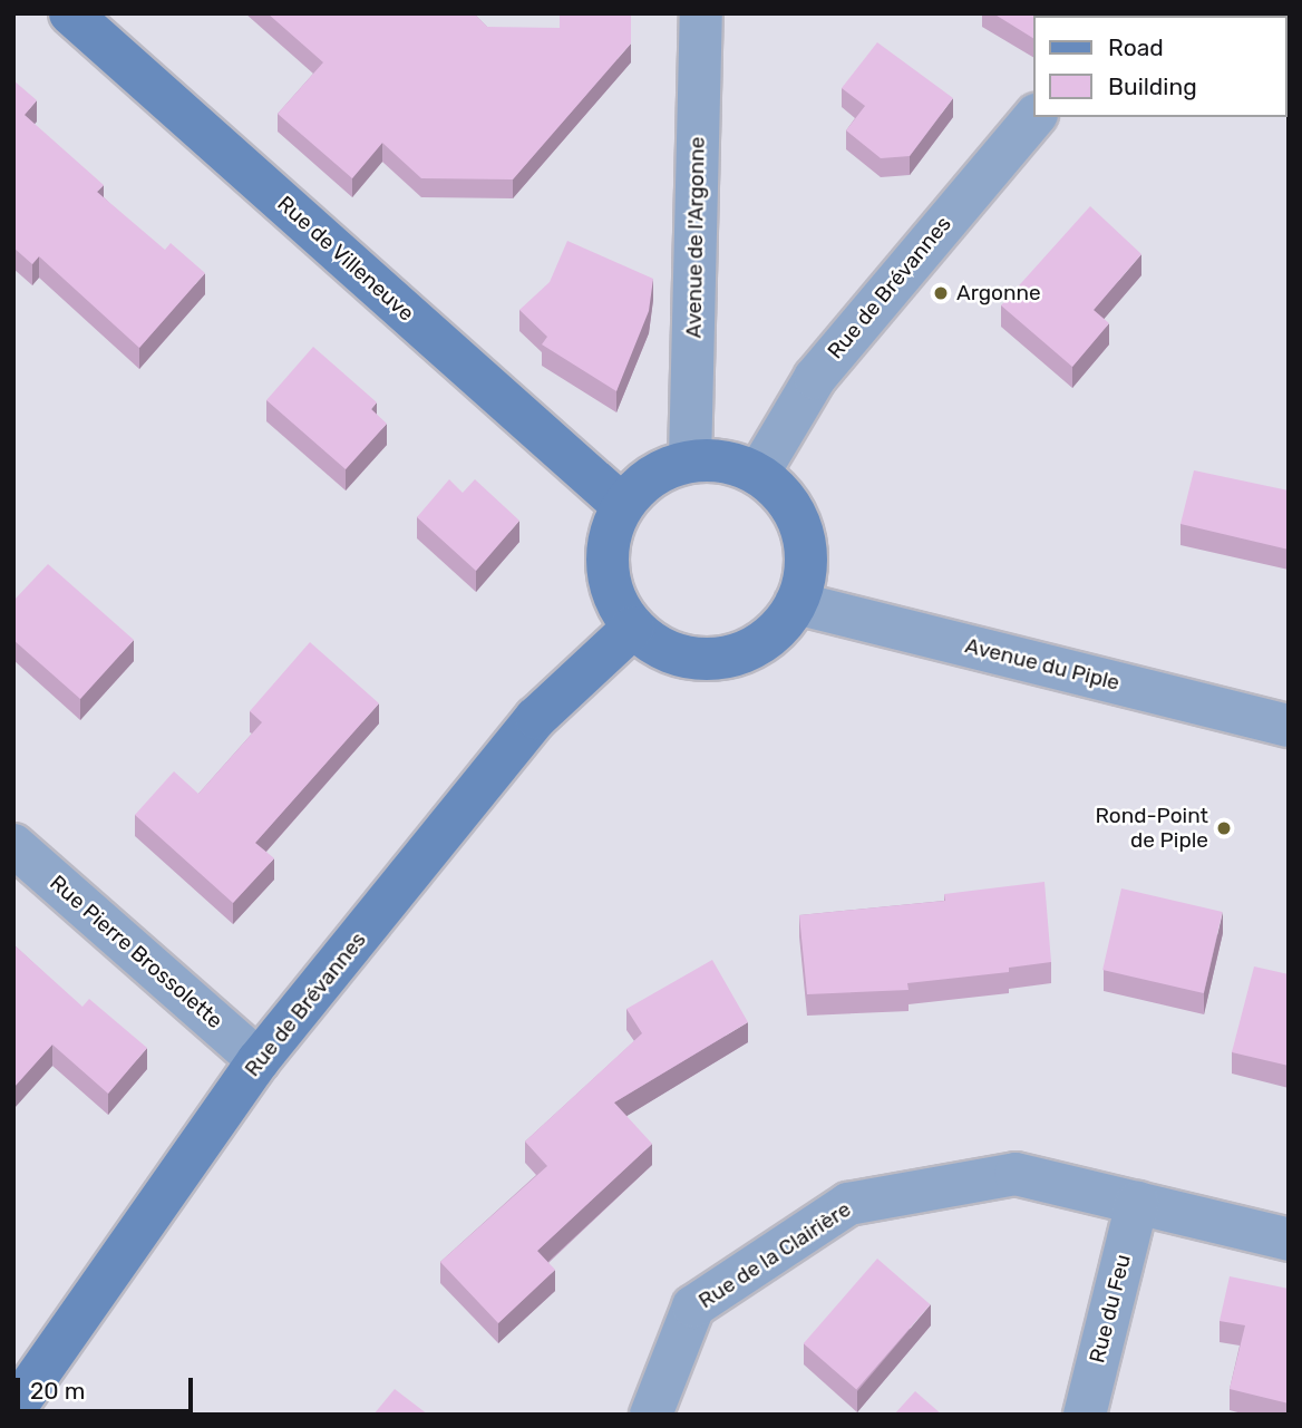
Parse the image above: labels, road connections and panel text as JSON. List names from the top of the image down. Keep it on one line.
{"streets":{"street":["Avenue de l'Argonne","Rue de Villeneuve","Rue de Brévannes","Avenue du Piple","Rue Pierre Brossolette","Rue de la Clairière","Rue du Feu"]},"crossings":[["Avenue de l'Argonne","Rue de Villeneuve"],["Avenue de l'Argonne","Rue de Brévannes"],["Avenue de l'Argonne","Avenue du Piple"],["Rue de Villeneuve","Rue de Brévannes"],["Rue de Villeneuve","Avenue du Piple"],["Rue de Brévannes","Avenue du Piple"],["Rue de Brévannes","Rue Pierre Brossolette"],["Rue de la Clairière","Rue du Feu"]],"places":["Argonne","Rond-Point de Piple"],"legend":["Road","Building"],"scale_bar":"20 m"}
